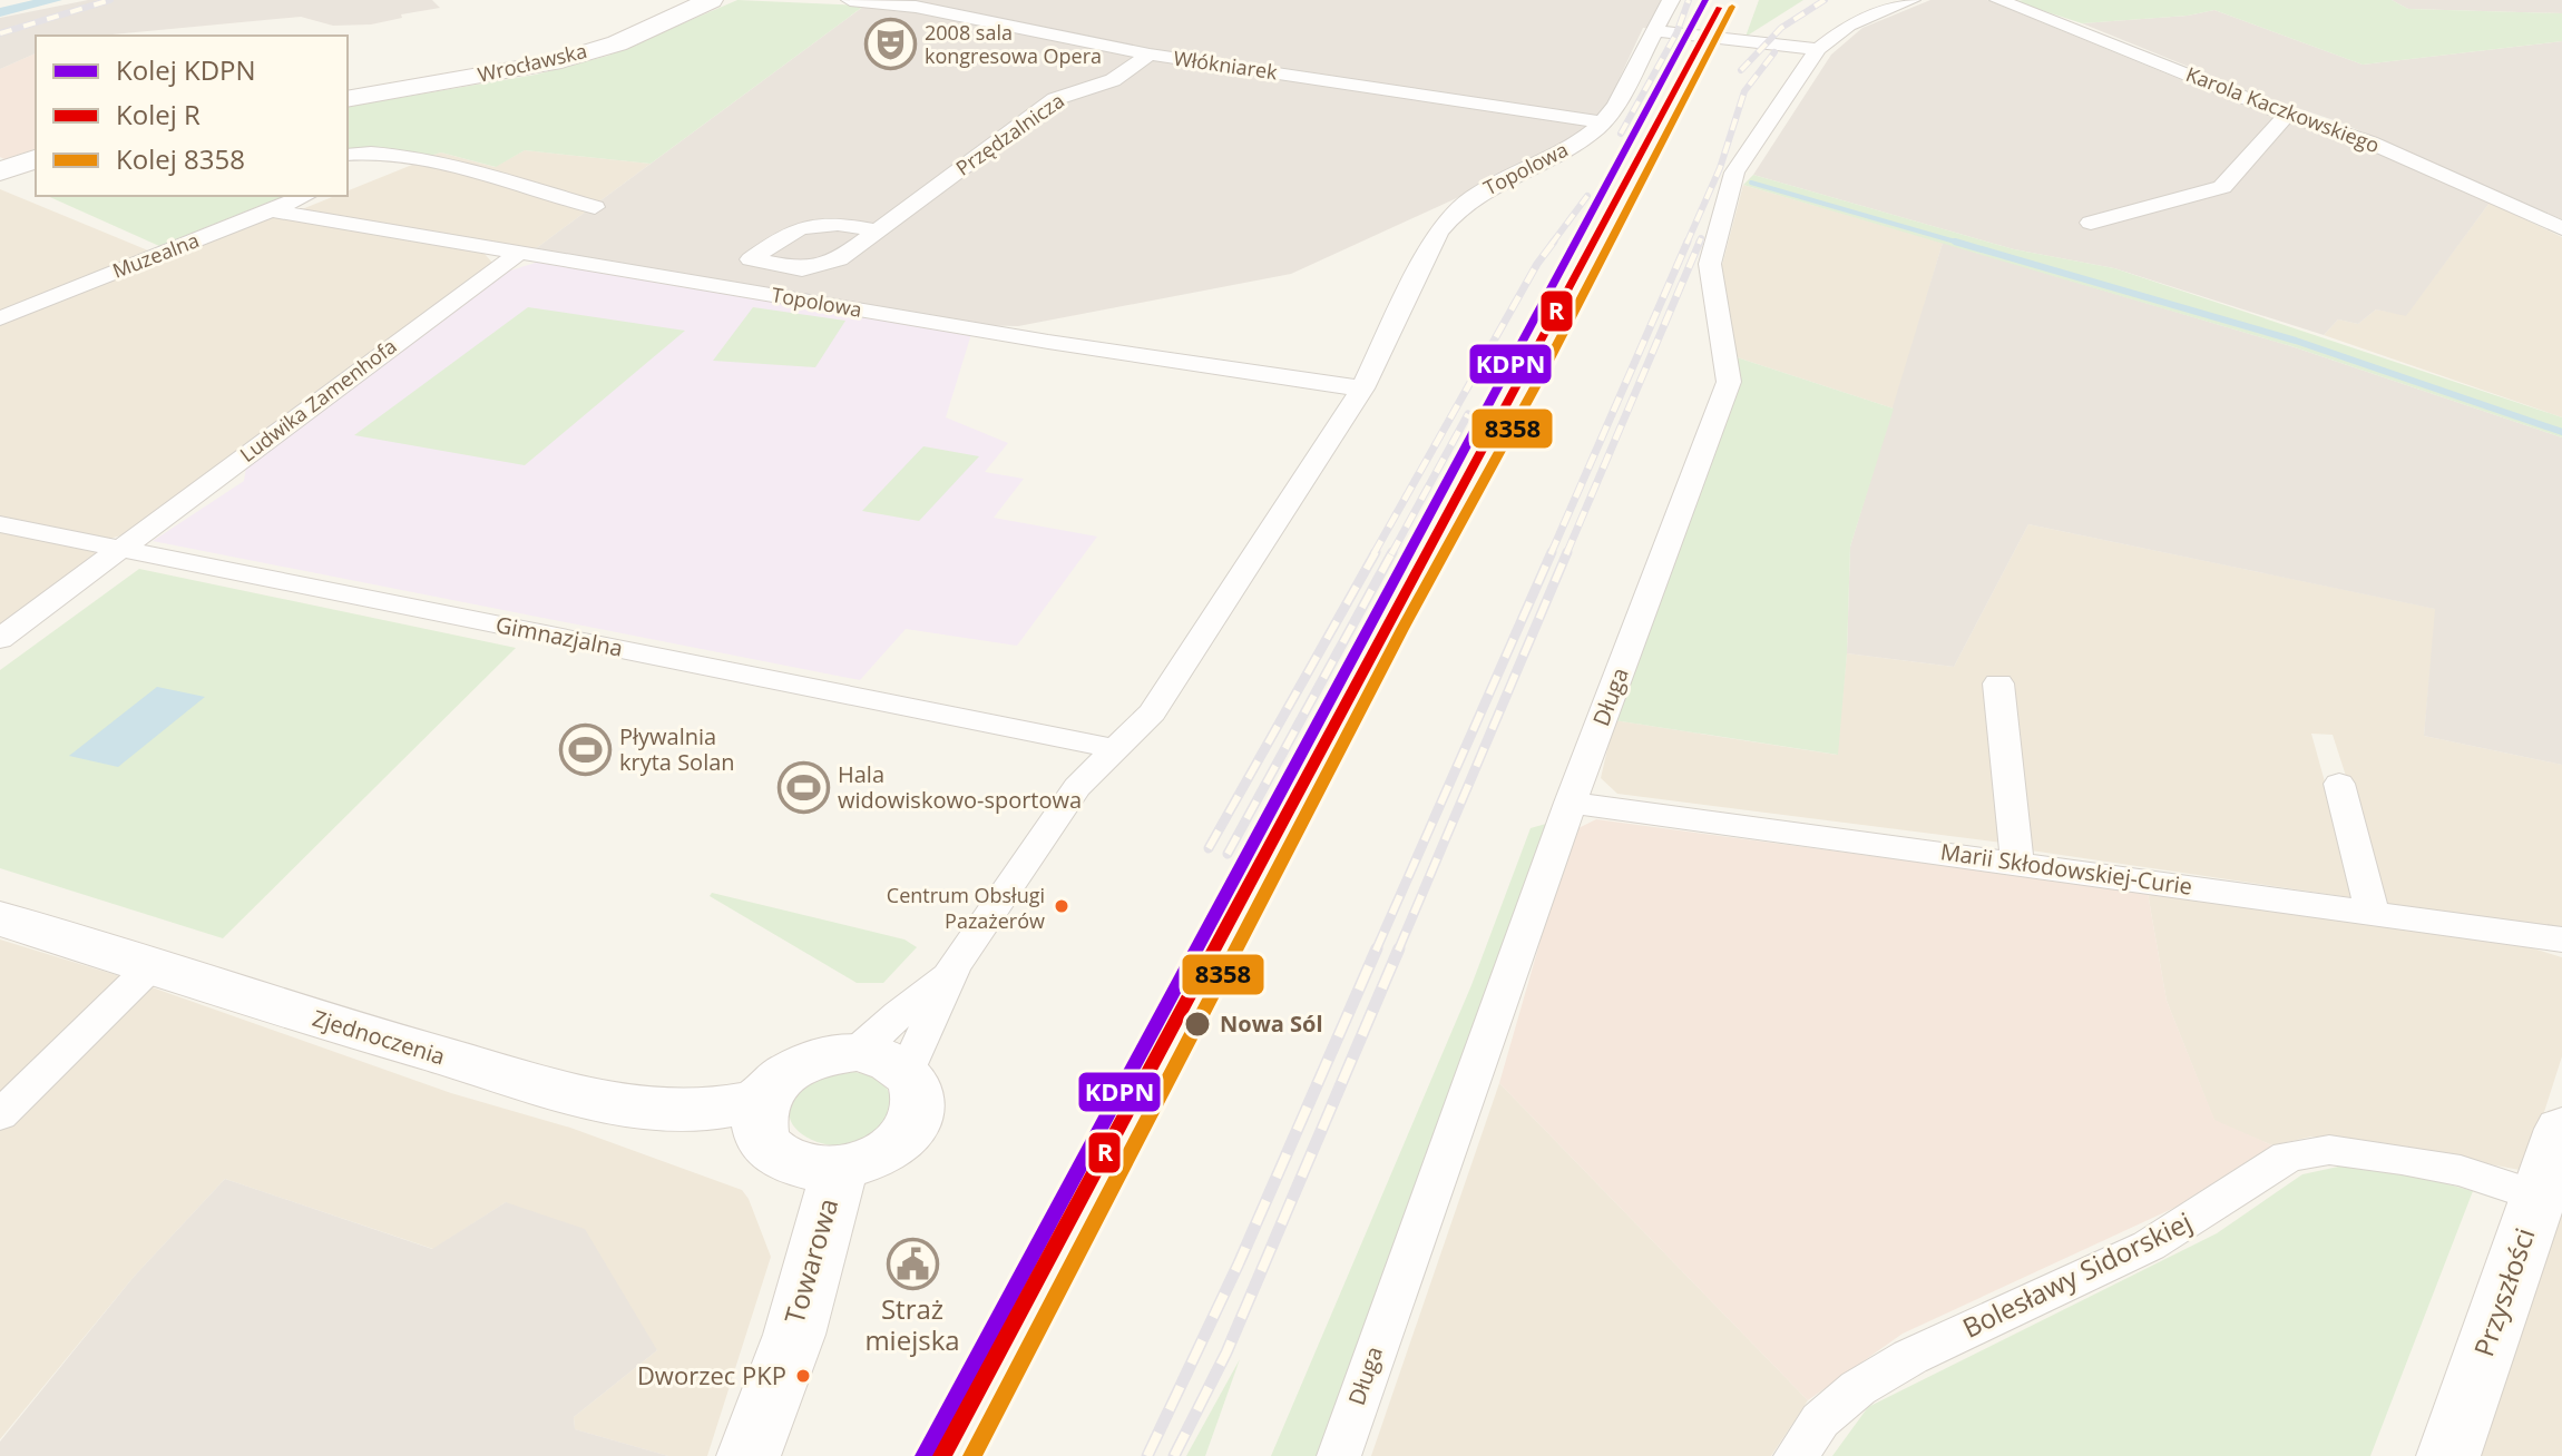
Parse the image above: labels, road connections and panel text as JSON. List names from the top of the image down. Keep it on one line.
{"streets":{"street":["Wrocławska","Włókniarek","Karola Kaczkowskiego","Przędzalnicza","Topolowa","Muzealna","Ludwika Zamenhofa","Gimnazjalna","Długa","Marii Skłodowskiej-Curie","Zjednoczenia","Towarowa","Bolesławy Sidorskiej","Przyszłości"]},"crossings":[["Włókniarek","Przędzalnicza"],["Włókniarek","Topolowa"],["Topolowa","Muzealna"],["Topolowa","Ludwika Zamenhofa"],["Topolowa","Gimnazjalna"],["Ludwika Zamenhofa","Gimnazjalna"],["Długa","Marii Skłodowskiej-Curie"],["Zjednoczenia","Towarowa"],["Bolesławy Sidorskiej","Przyszłości"]],"places":{"theatre":["2008 sala kongresowa Opera"],"sports":["Pływalnia kryta Solan","Hala widowiskowo-sportowa"],"other":["Centrum Obsługi Pazażerów","Nowa Sól","Dworzec PKP"],"public building":["Straż miejska"]},"lines":["rail line KDPN","rail line 8358","rail line R"],"legend":["Kolej KDPN","Kolej R","Kolej 8358"]}
